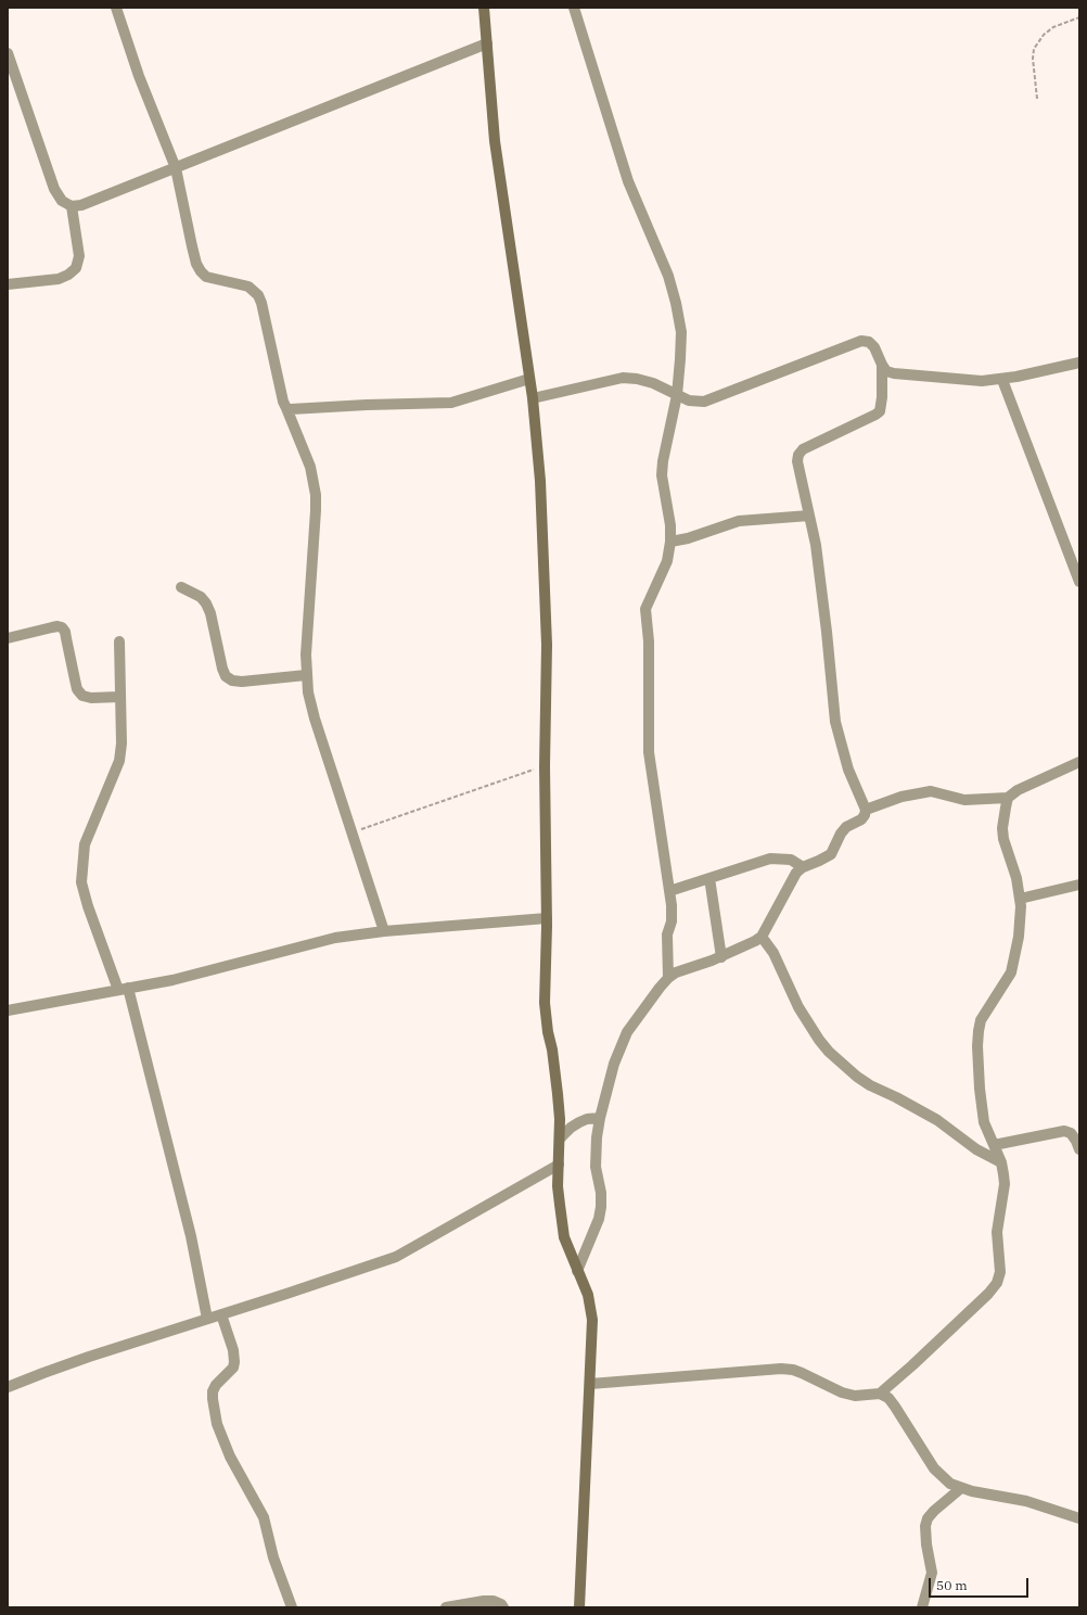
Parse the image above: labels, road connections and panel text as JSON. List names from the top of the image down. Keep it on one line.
{"scale_bar":"50 m"}
